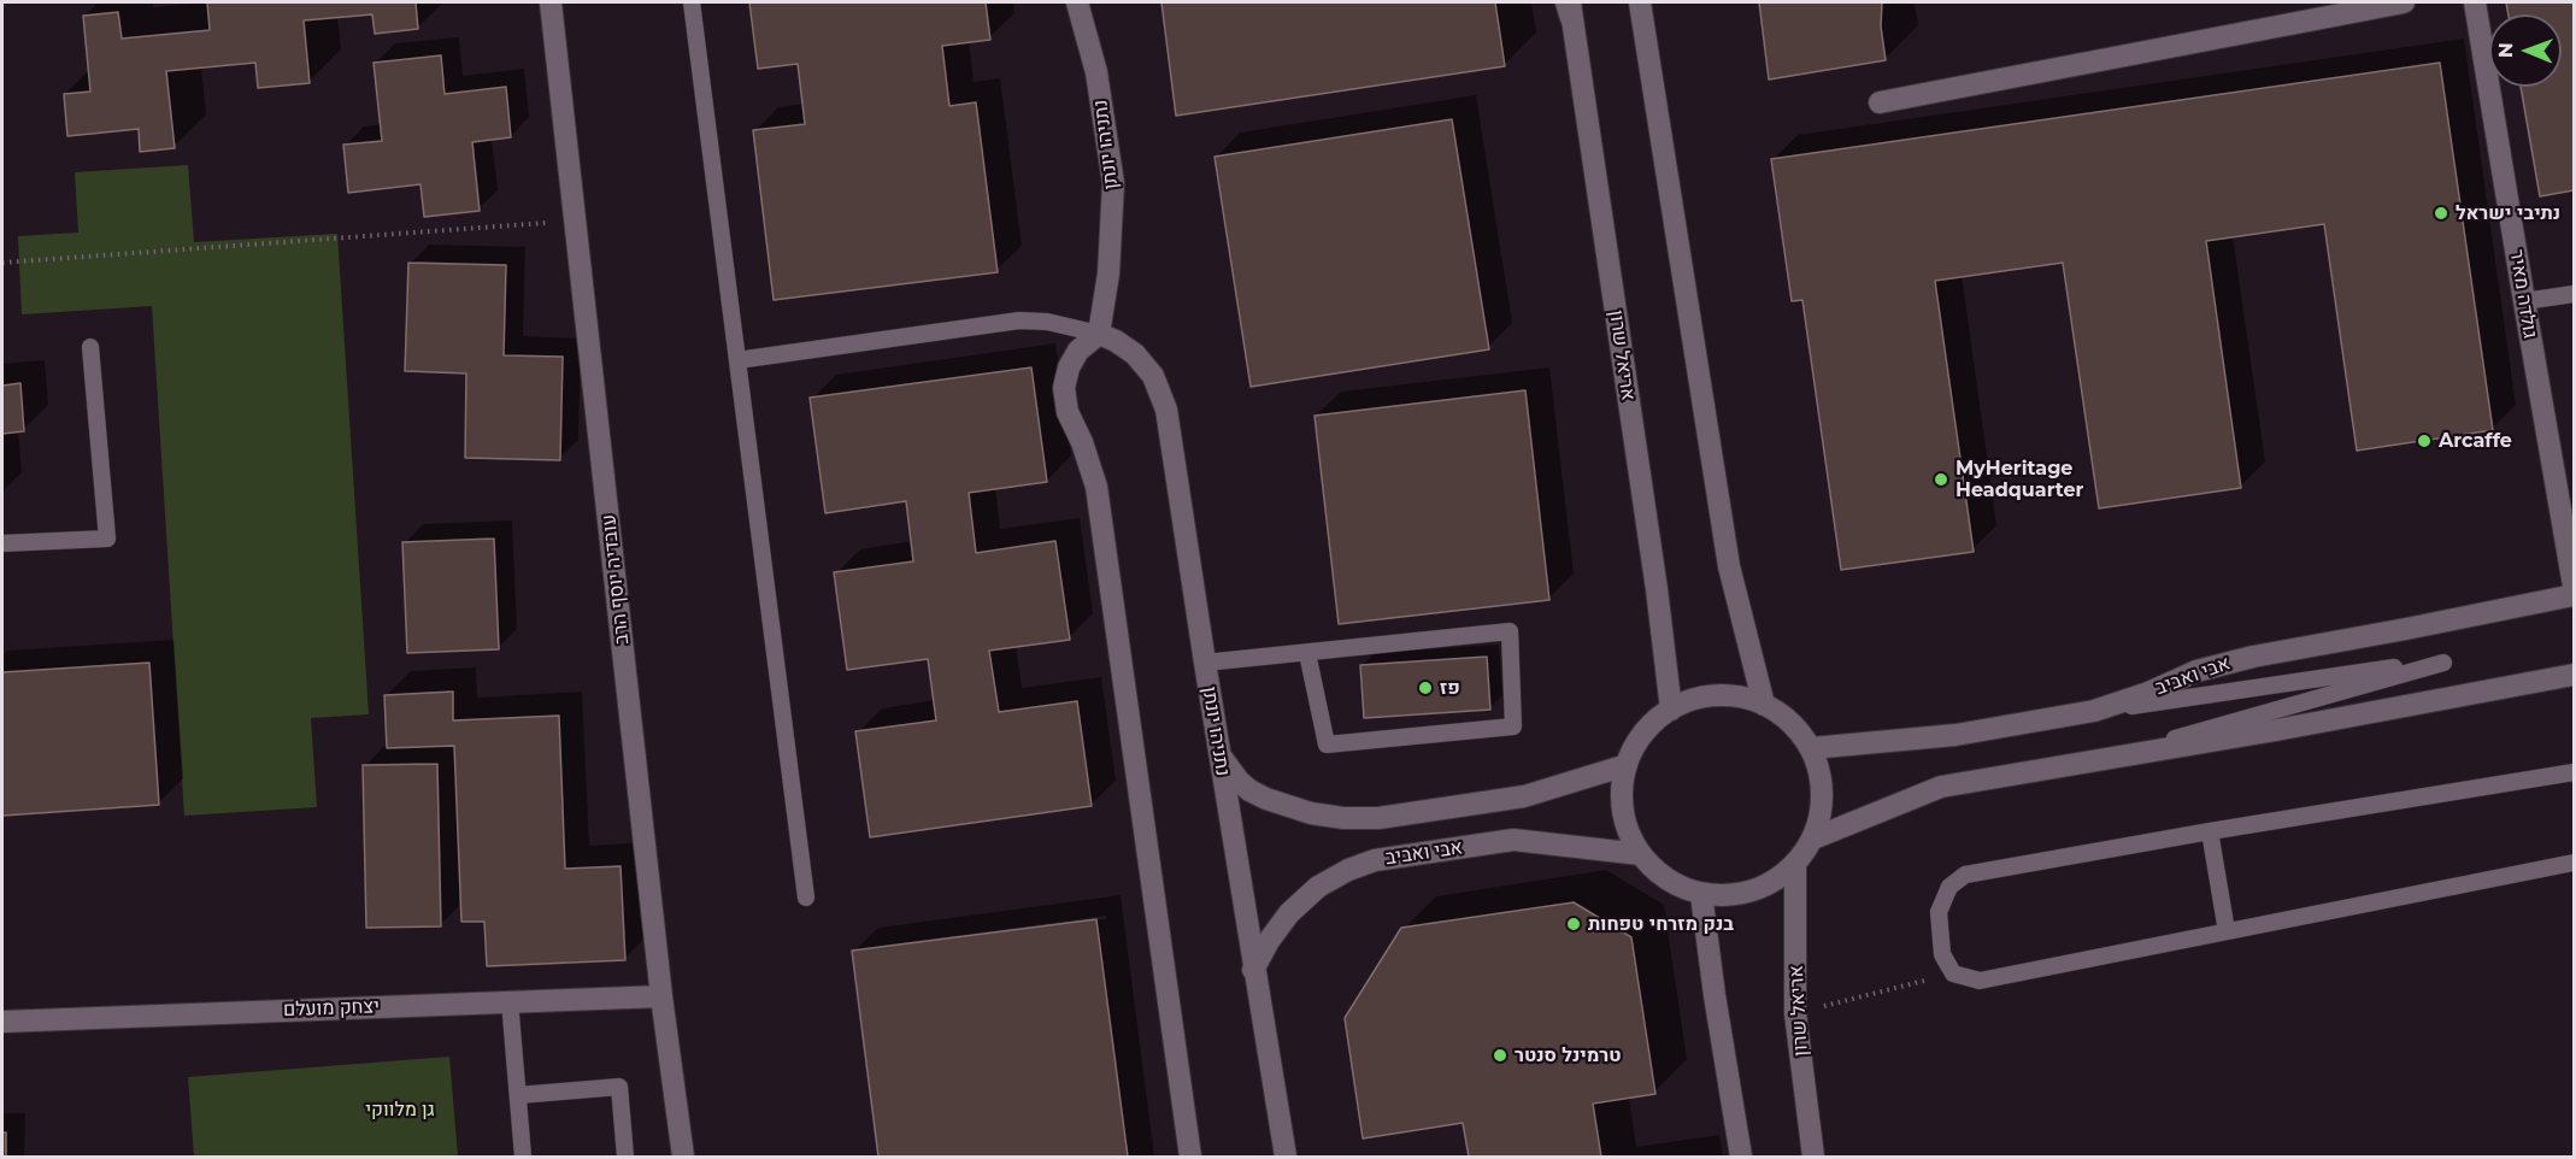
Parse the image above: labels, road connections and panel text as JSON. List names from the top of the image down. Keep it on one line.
{"streets":{"street":["נתניהו יונתן","גולדה מאיר","אריאל שרון","עובדיה יוסף הרב","אבי ואביב","יצחק מועלם"]},"crossings":[["נתניהו יונתן","אבי ואביב"],["אריאל שרון","אבי ואביב"],["עובדיה יוסף הרב","יצחק מועלם"]],"parks":["גן מלווקי"],"places":["נתיבי ישראל","Arcaffe","MyHeritage Headquarter","פז","בנק מזרחי טפחות","טרמינל סנטר"],"north":"left"}
